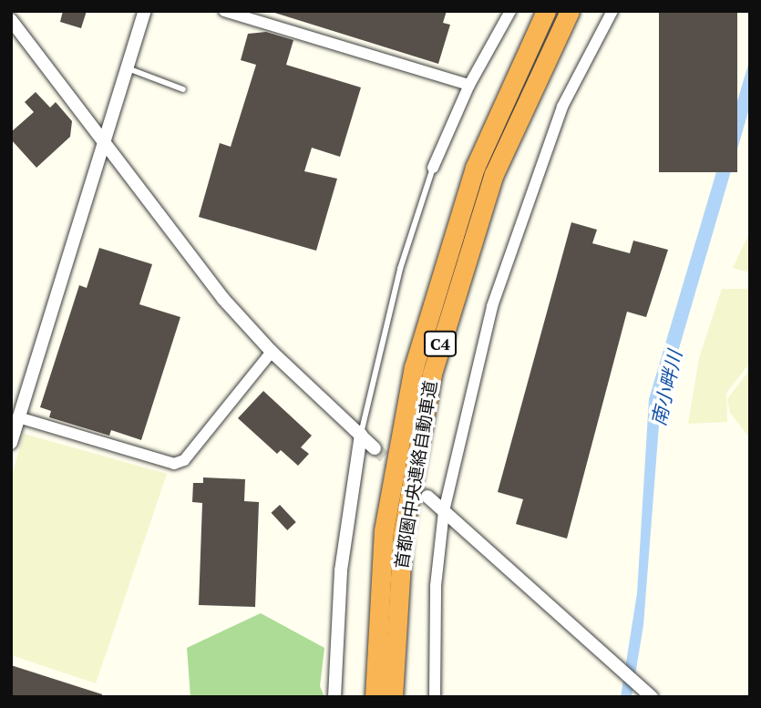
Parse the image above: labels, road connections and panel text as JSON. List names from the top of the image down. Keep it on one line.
{"streets":{"highway":["C4","首都圏中央連絡自動車道"]},"water":["南小畔川"]}
